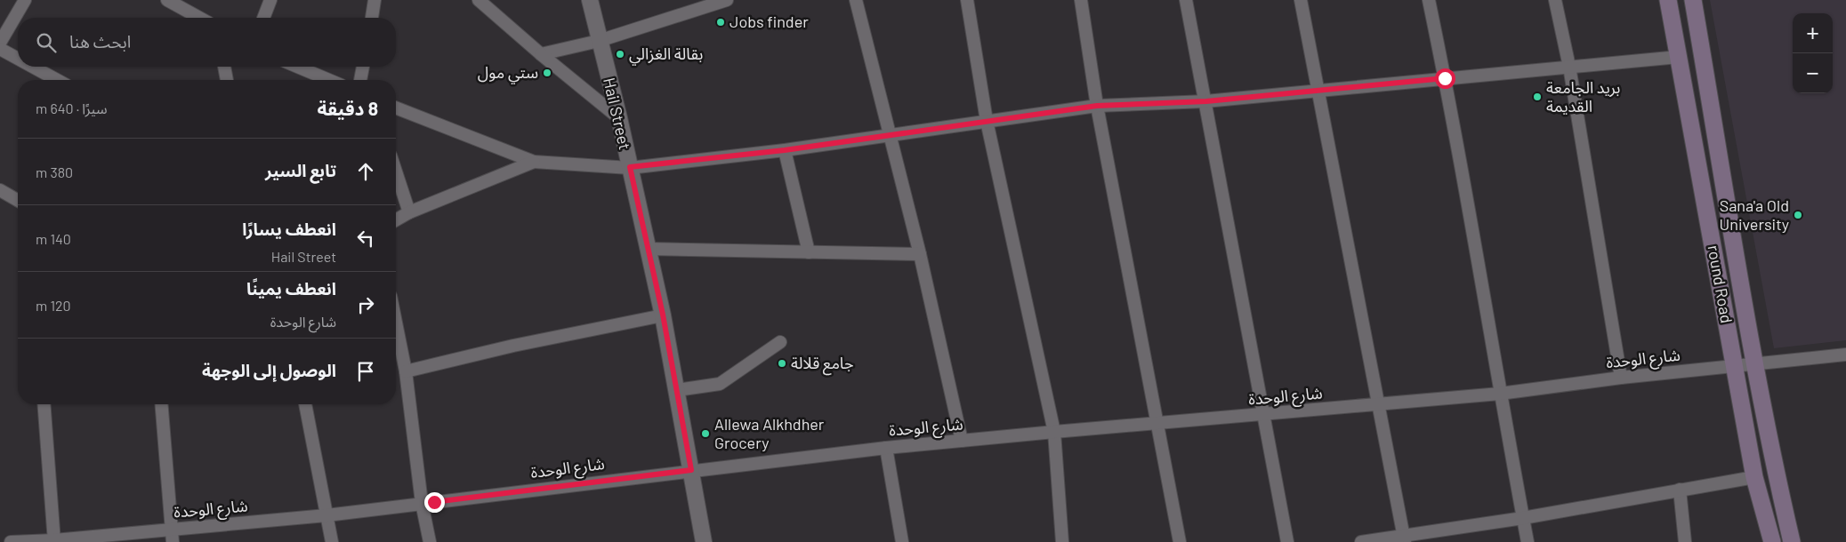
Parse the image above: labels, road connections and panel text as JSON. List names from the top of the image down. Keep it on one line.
{"streets":{"main road":["round Road"],"street":["Hail Street","شارع الوحدة"]},"crossings":[["Hail Street","شارع الوحدة"],["round Road","شارع الوحدة"]],"places":["Jobs finder","بقالة الغزالي","ستي مول","بريد الجامعة القديمة","Sana'a Old University","جامع قلالة","Allewa Alkhdher Grocery"],"page":{"map_buttons":["+","−"],"search":"ابحث هنا","heading":["8 دقيقة","سيرًا · 640 m"],"list":[["تابع السير","380 m"],["انعطف يسارًا","Hail Street","140 m"],["انعطف يمينًا","شارع الوحدة","120 m"],"الوصول إلى الوجهة"]}}
